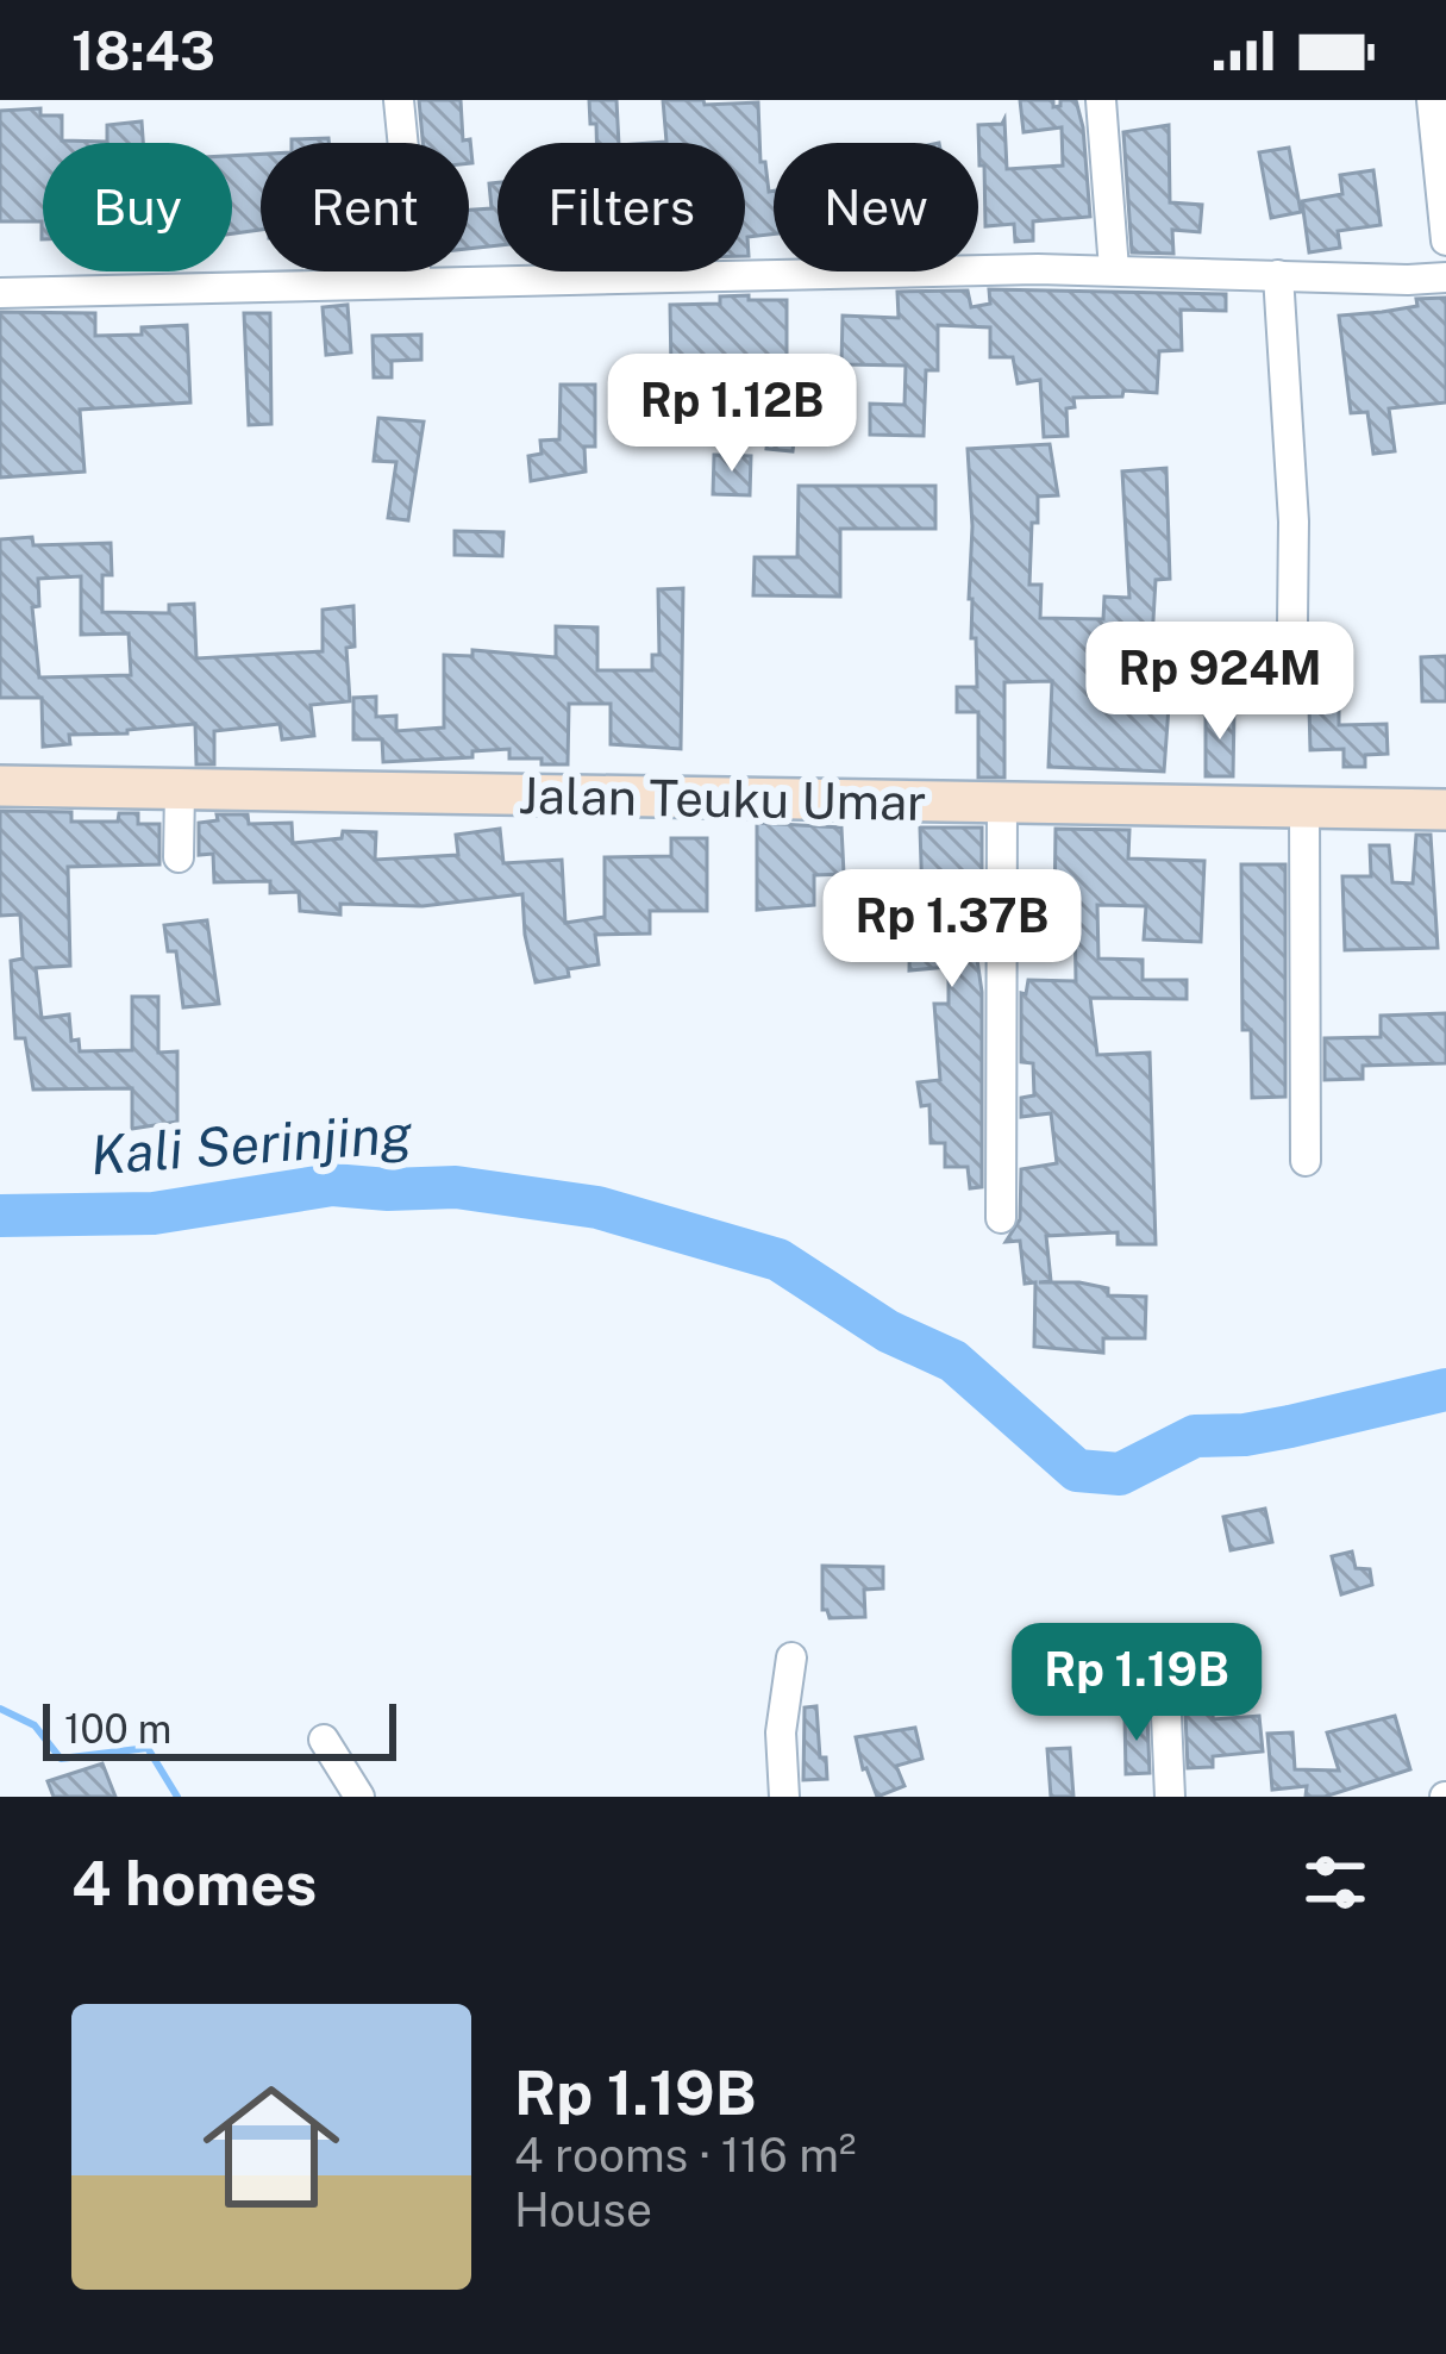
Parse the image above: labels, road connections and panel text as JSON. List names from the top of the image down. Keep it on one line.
{"streets":{"main road":["Jalan Teuku Umar"]},"water":["Kali Serinjing"],"scale_bar":"100 m","page":{"status":"18:43","chip":["Buy","Rent","Filters","New"],"price":["Rp 1.12B","Rp 924M","Rp 1.37B","Rp 1.19B"],"scale":"100 m","heading":"4 homes","list":[{"name":"Rp 1.19B","note":"4 rooms · 116 m² · House"}]}}
